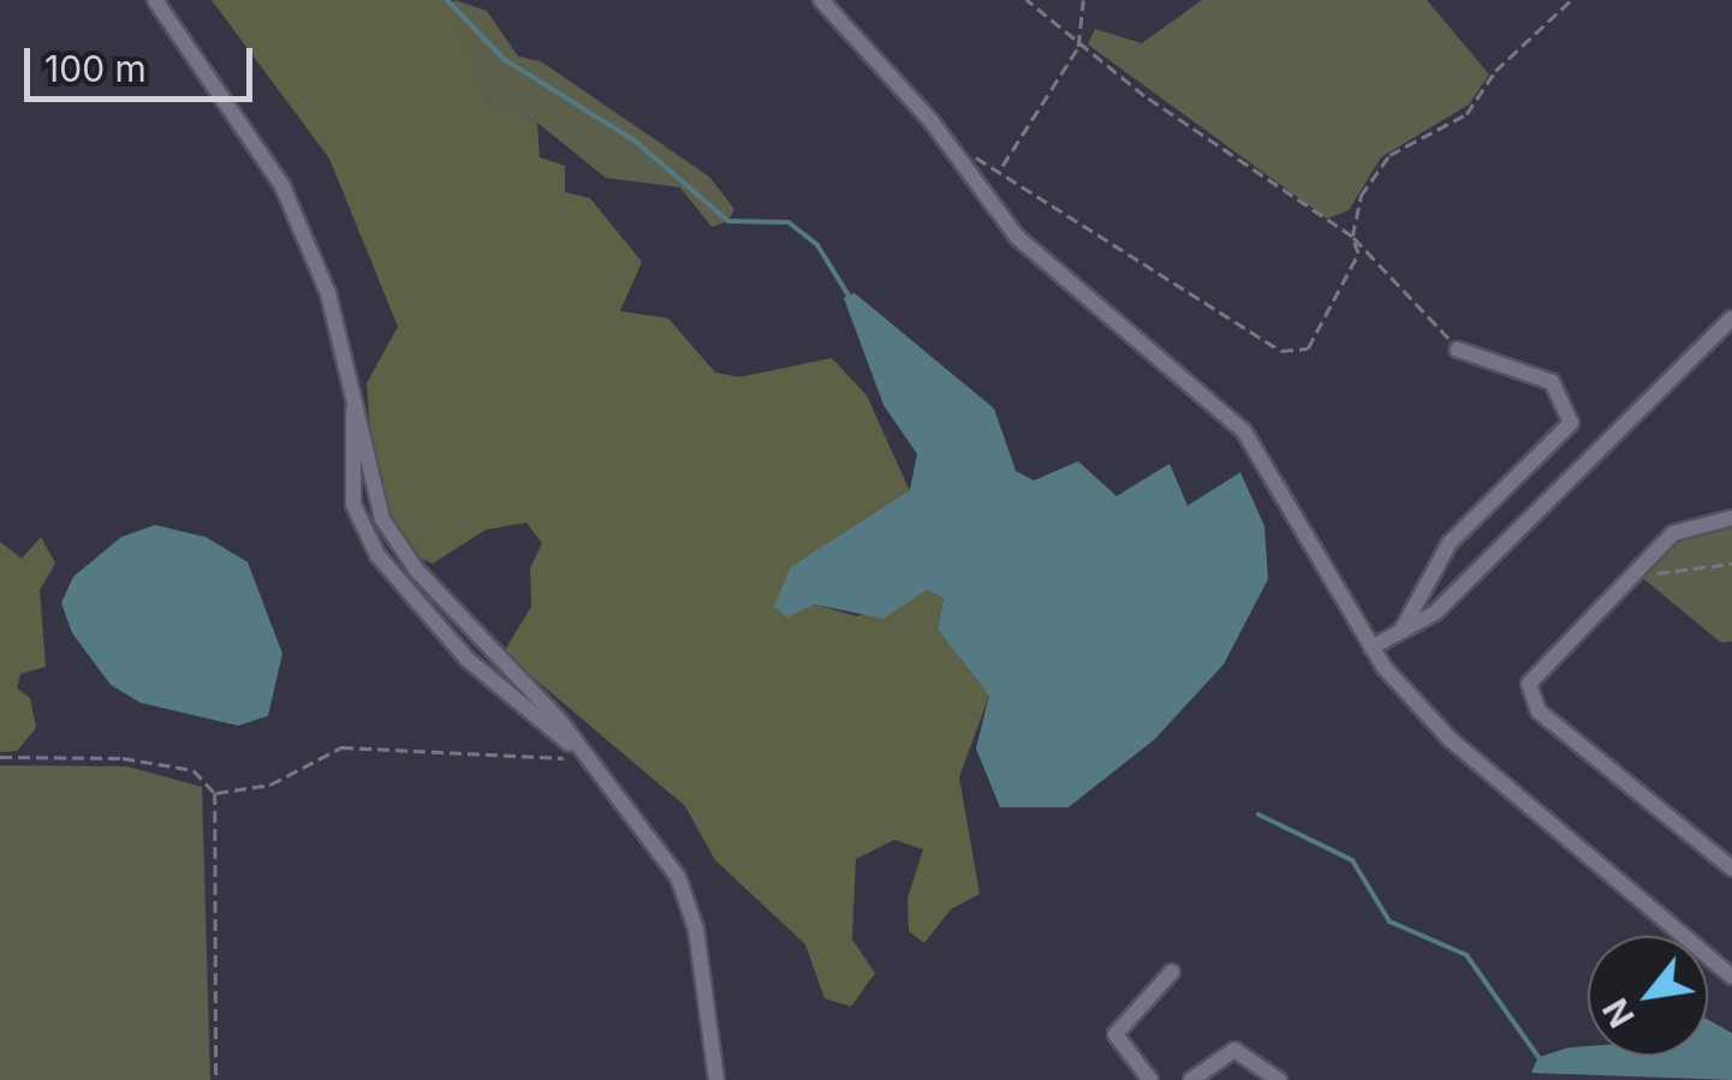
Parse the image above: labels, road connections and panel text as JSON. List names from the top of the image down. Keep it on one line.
{"scale_bar":"100 m","north":"bottom left"}
